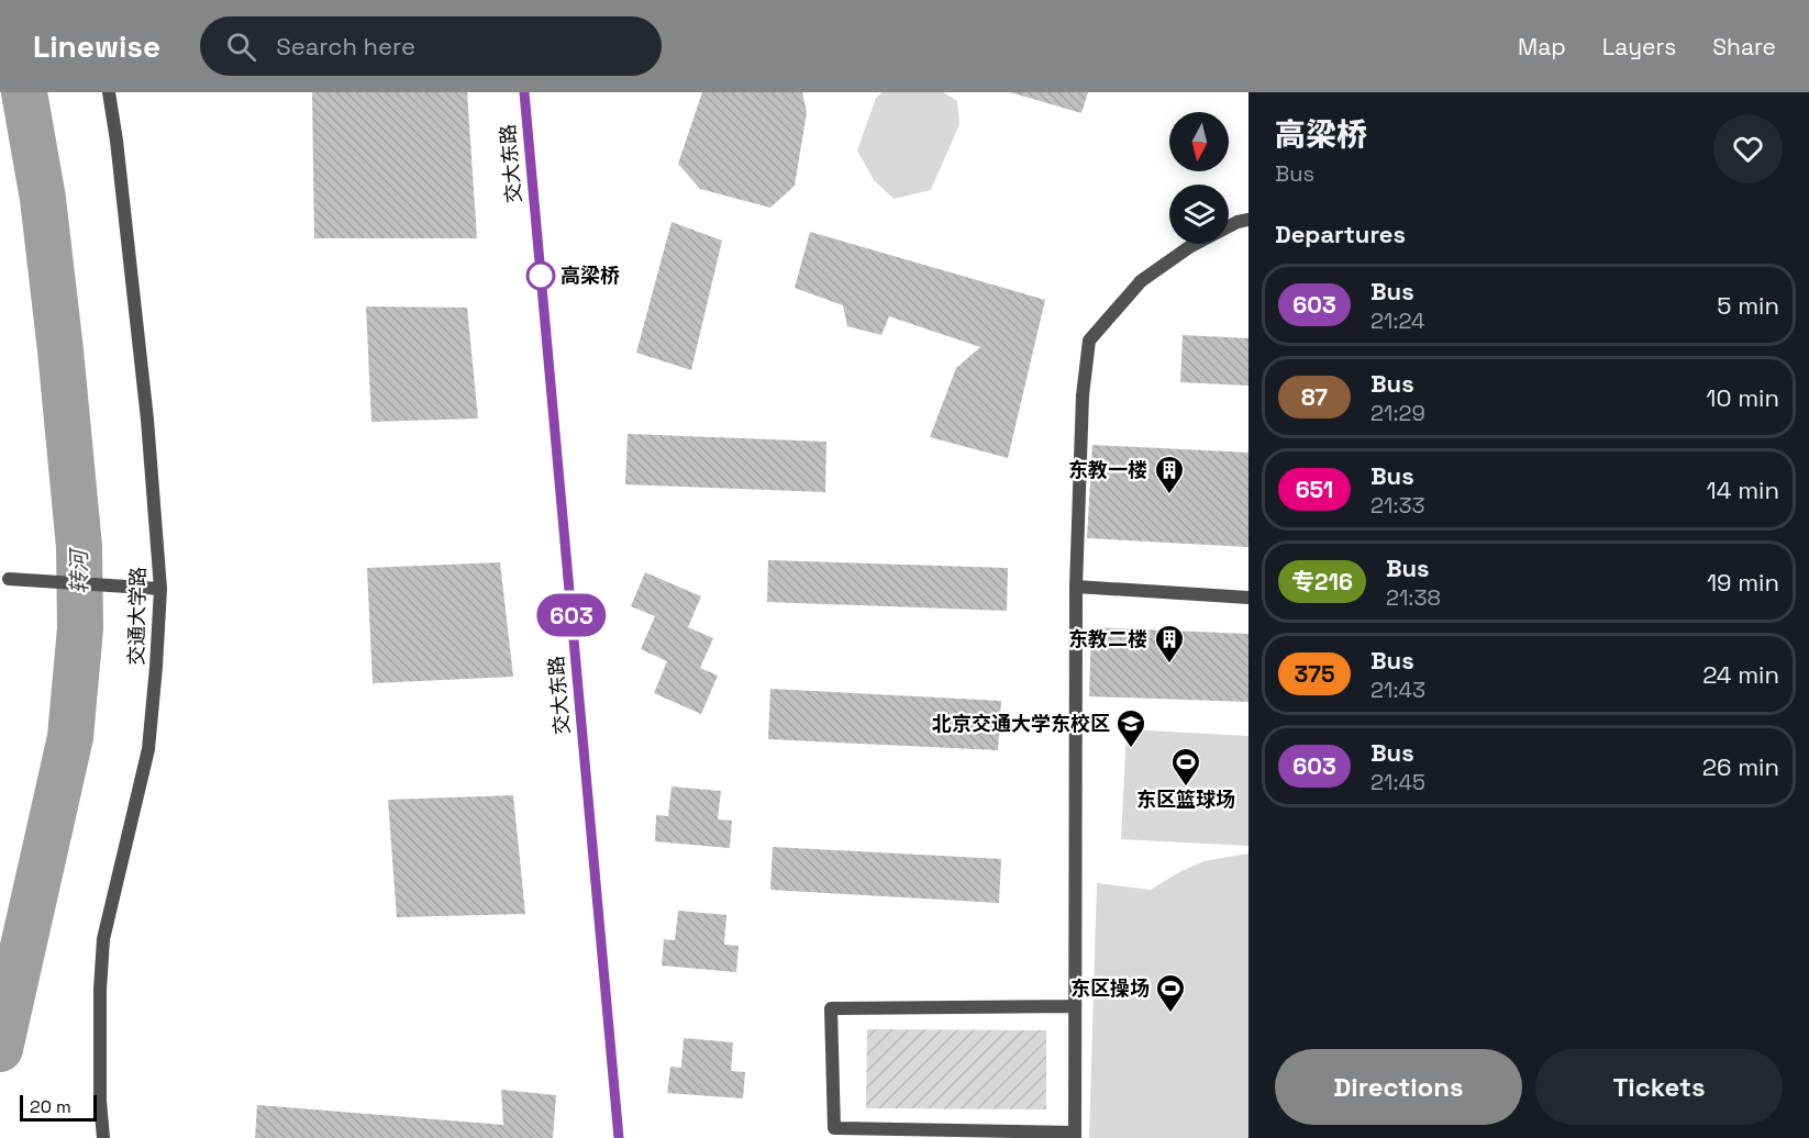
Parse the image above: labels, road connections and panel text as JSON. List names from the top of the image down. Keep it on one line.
{"streets":{"street":["交大东路","交通大学路"]},"water":["转河"],"places":{"other":["高梁桥"],"building":["东教一楼","东教二楼"],"school or university":["北京交通大学东校区"],"sports":["东区篮球场","东区操场"]},"lines":["bus line 603"],"scale_bar":"20 m","north":"bottom","page":{"header":"Linewise","search":"Search here","nav":["Map","Layers","Share"],"on_map":"603","heading":[["高梁桥","Bus"],"Departures"],"list":[{"mark":"603","name":"Bus","note":"21:24","value":"5 min"},{"mark":"87","name":"Bus","note":"21:29","value":"10 min"},{"mark":"651","name":"Bus","note":"21:33","value":"14 min"},{"mark":"专216","name":"Bus","note":"21:38","value":"19 min"},{"mark":"375","name":"Bus","note":"21:43","value":"24 min"},{"mark":"603","name":"Bus","note":"21:45","value":"26 min"}],"buttons":["Directions","Tickets"],"scale":"20 m"}}
